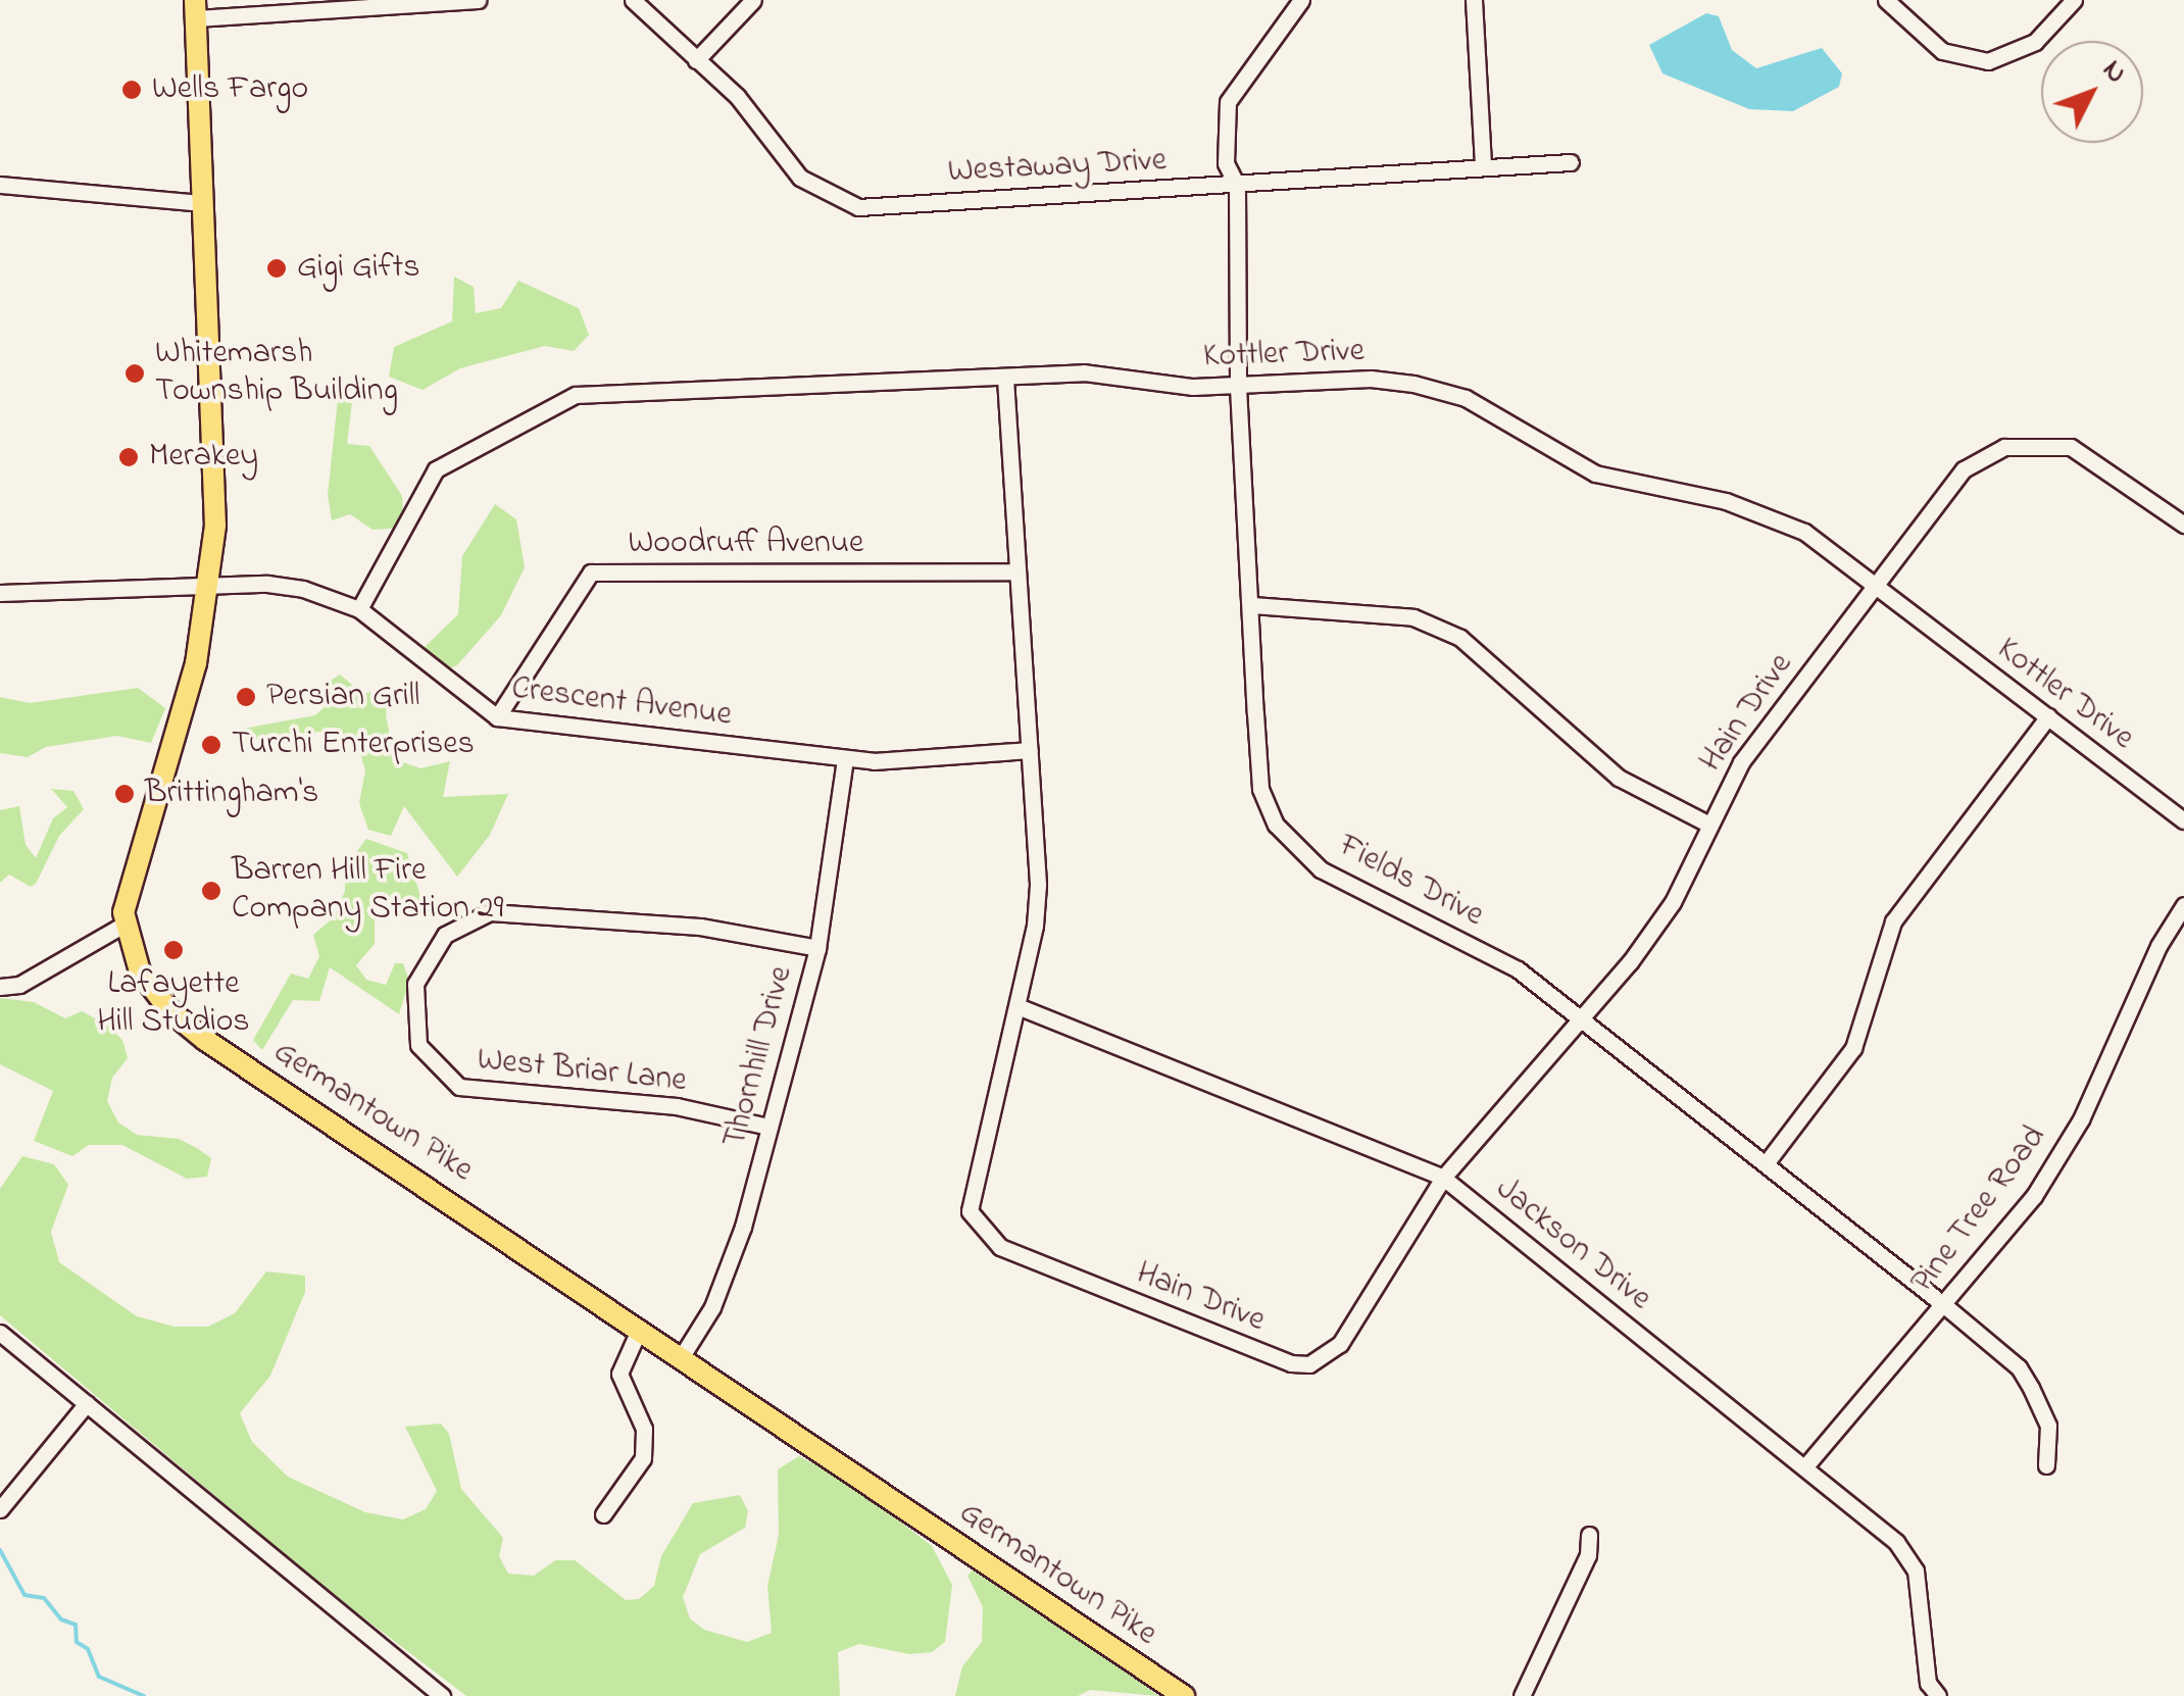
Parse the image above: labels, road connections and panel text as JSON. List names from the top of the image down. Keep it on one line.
{"streets":{"main road":["Germantown Pike"],"street":["Westaway Drive","Kottler Drive","Woodruff Avenue","Crescent Avenue","Hain Drive","Fields Drive","Thornhill Drive","West Briar Lane","Pine Tree Road","Jackson Drive"]},"crossings":[["Westaway Drive","Fields Drive"],["Kottler Drive","Crescent Avenue"],["Kottler Drive","Hain Drive"],["Kottler Drive","Fields Drive"],["Woodruff Avenue","Crescent Avenue"],["Woodruff Avenue","Hain Drive"],["Crescent Avenue","Hain Drive"],["Crescent Avenue","Thornhill Drive"],["Crescent Avenue","Germantown Pike"],["Hain Drive","Fields Drive"],["Hain Drive","Jackson Drive"],["Fields Drive","Pine Tree Road"],["Thornhill Drive","West Briar Lane"],["Thornhill Drive","Germantown Pike"],["Pine Tree Road","Jackson Drive"]],"places":["Wells Fargo","Gigi Gifts","Whitemarsh Township Building","Merakey","Persian Grill","Turchi Enterprises","Brittingham's","Barren Hill Fire Company Station 29","Lafayette Hill Studios"],"north":"top right"}
